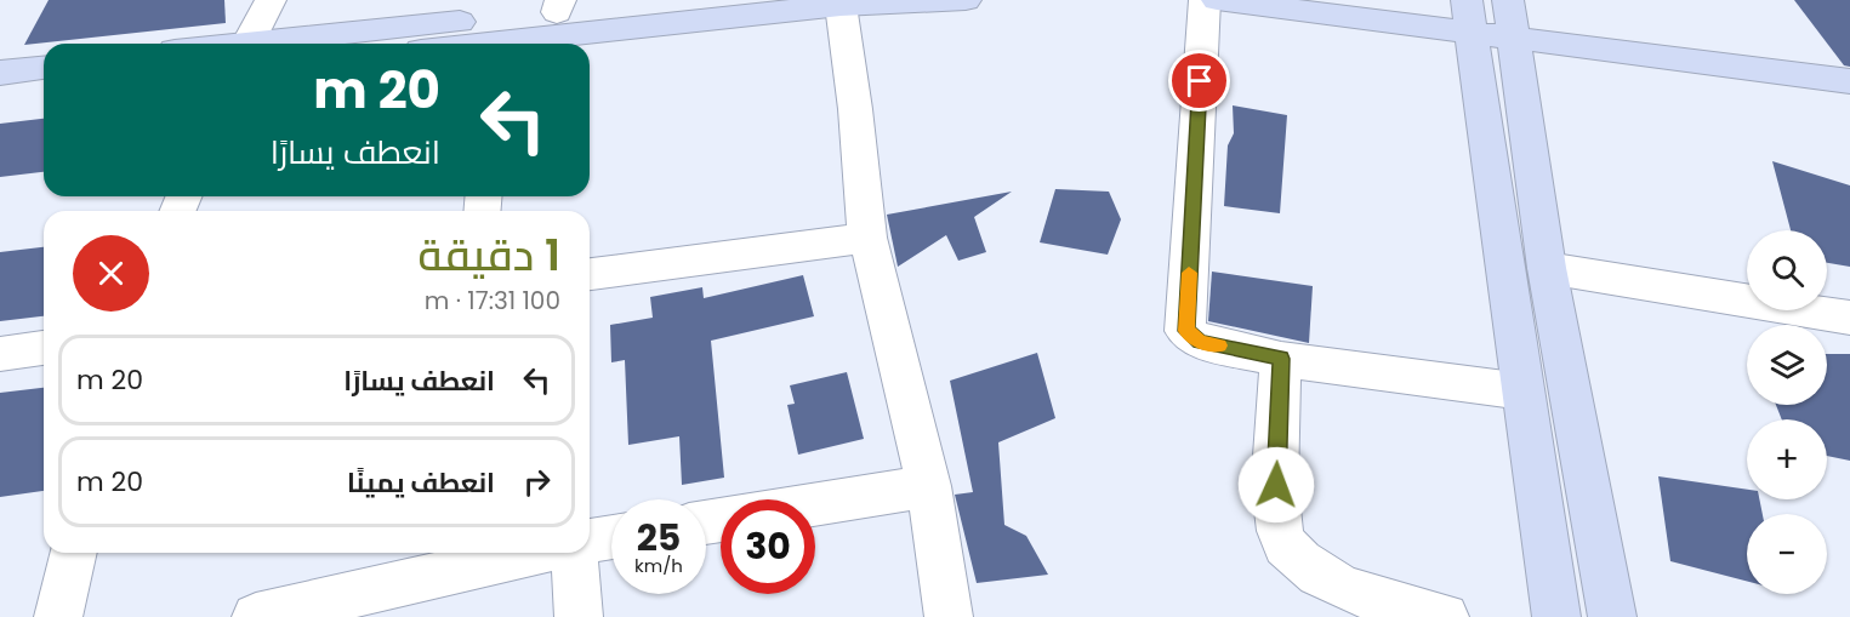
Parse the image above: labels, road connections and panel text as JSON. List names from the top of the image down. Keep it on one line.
{"page":{"turn":["20 m","انعطف يسارًا"],"heading":["1 دقيقة","100 m · 17:31"],"map_buttons":["+","−"],"list":[{"name":"انعطف يسارًا","value":"20 m"},{"name":"انعطف يمينًا","value":"20 m"}],"speed":"25 km/h","limit":"30"}}
